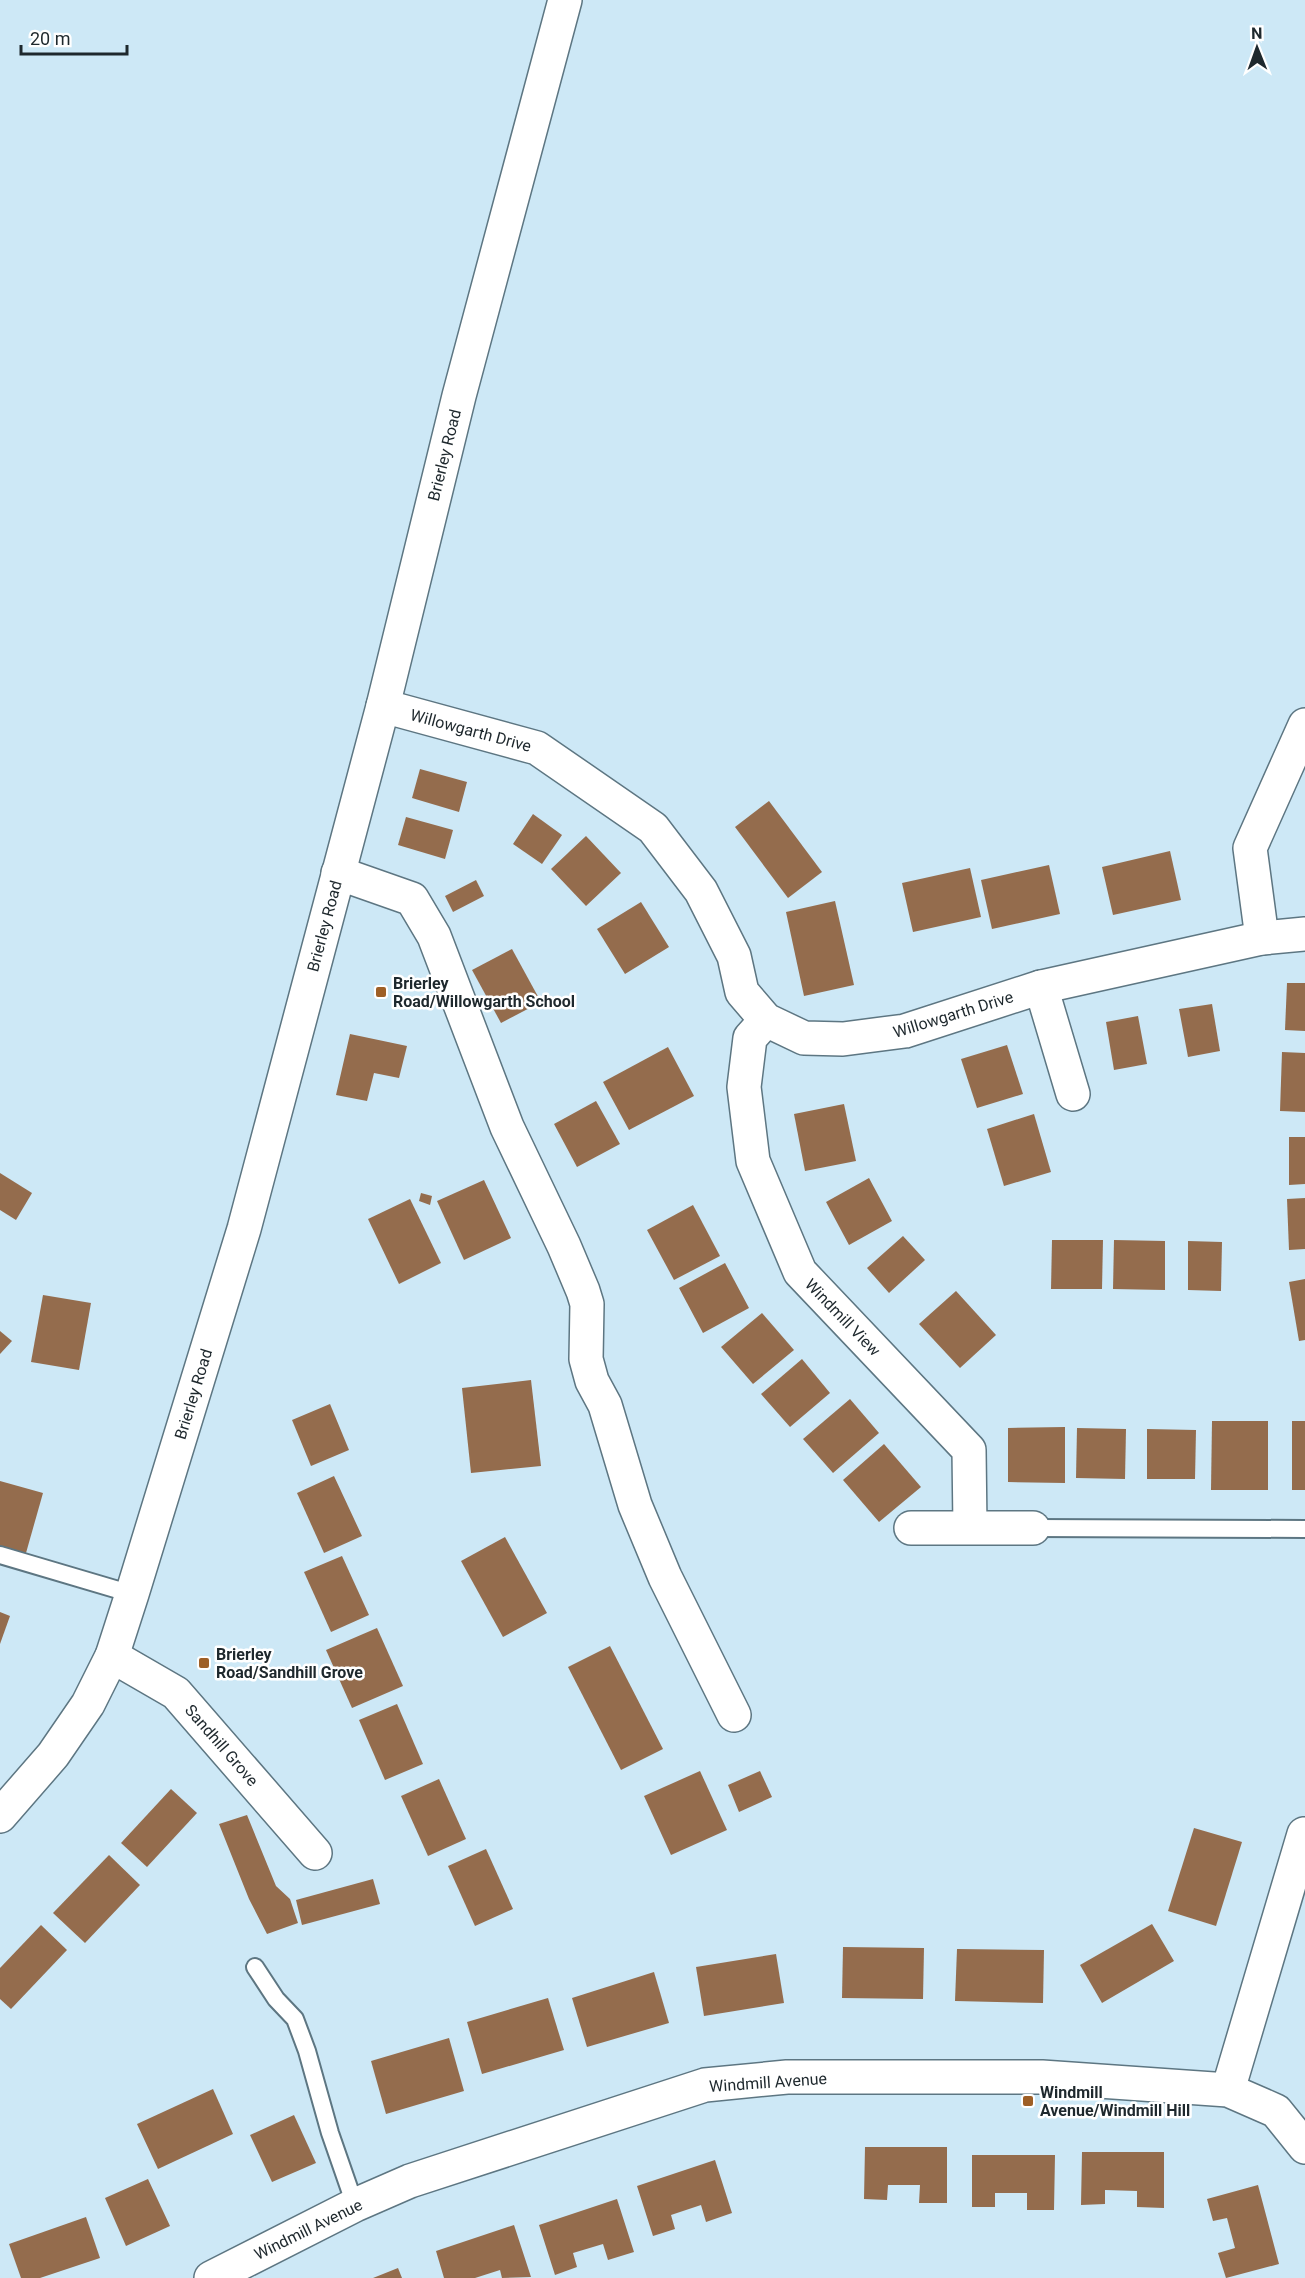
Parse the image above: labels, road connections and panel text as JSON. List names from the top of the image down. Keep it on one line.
{"streets":{"street":["Brierley Road","Willowgarth Drive","Windmill View","Sandhill Grove","Windmill Avenue"]},"crossings":[["Brierley Road","Willowgarth Drive"],["Brierley Road","Sandhill Grove"],["Willowgarth Drive","Windmill View"]],"places":{"transit":["Brierley Road/Willowgarth School","Brierley Road/Sandhill Grove","Windmill Avenue/Windmill Hill"]},"scale_bar":"20 m","north":"top"}
